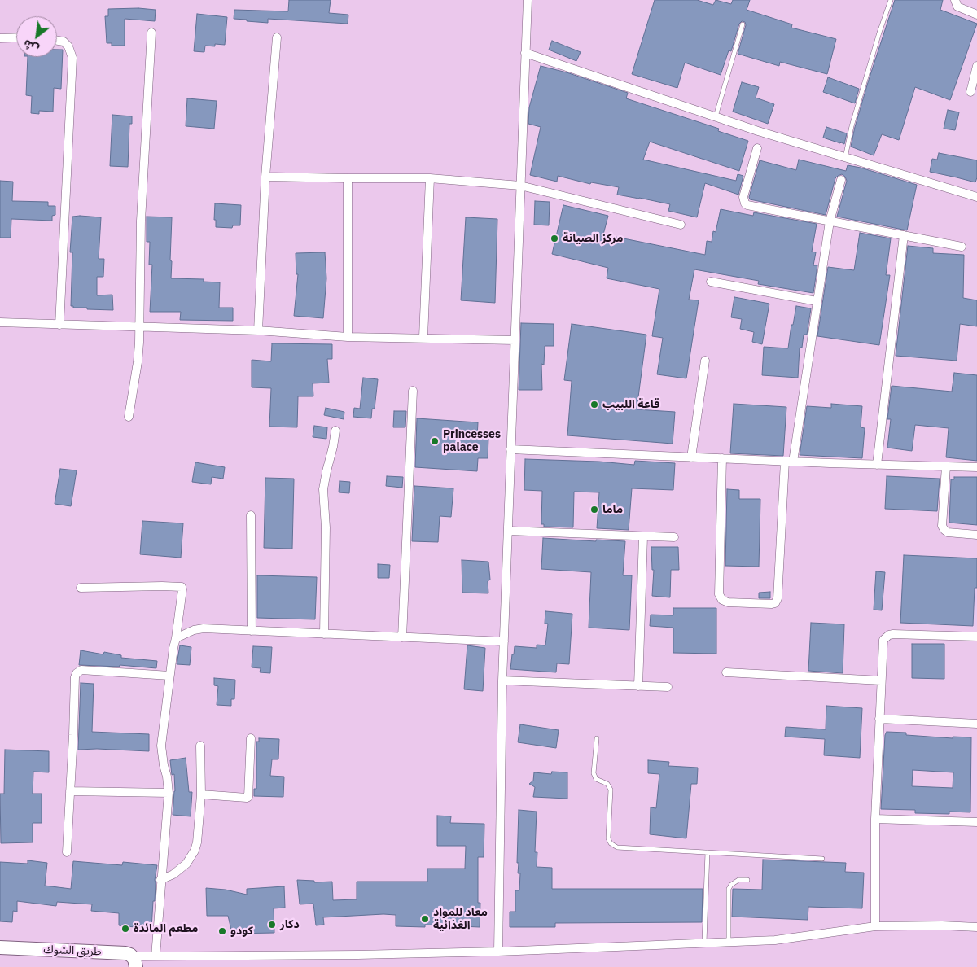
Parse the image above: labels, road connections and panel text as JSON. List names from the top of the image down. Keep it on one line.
{"streets":{"main road":["طريق الشوك"]},"places":["مركز الصيانة","قاعة اللبيب","Princesses palace","ماما","معاد للمواد الغذائية","دكار","مطعم المائدة","كودو"],"north":"bottom left"}
